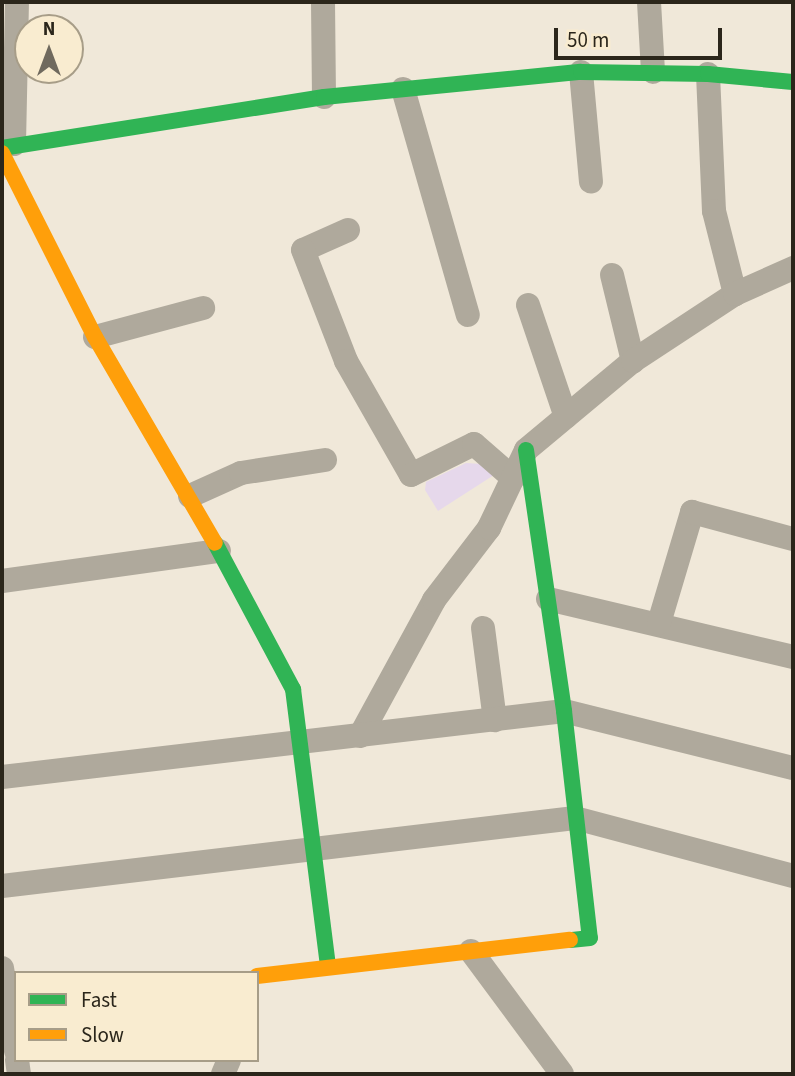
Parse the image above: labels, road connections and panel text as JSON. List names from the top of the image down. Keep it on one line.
{"legend":["Fast","Slow"],"scale_bar":"50 m","north":"top"}
